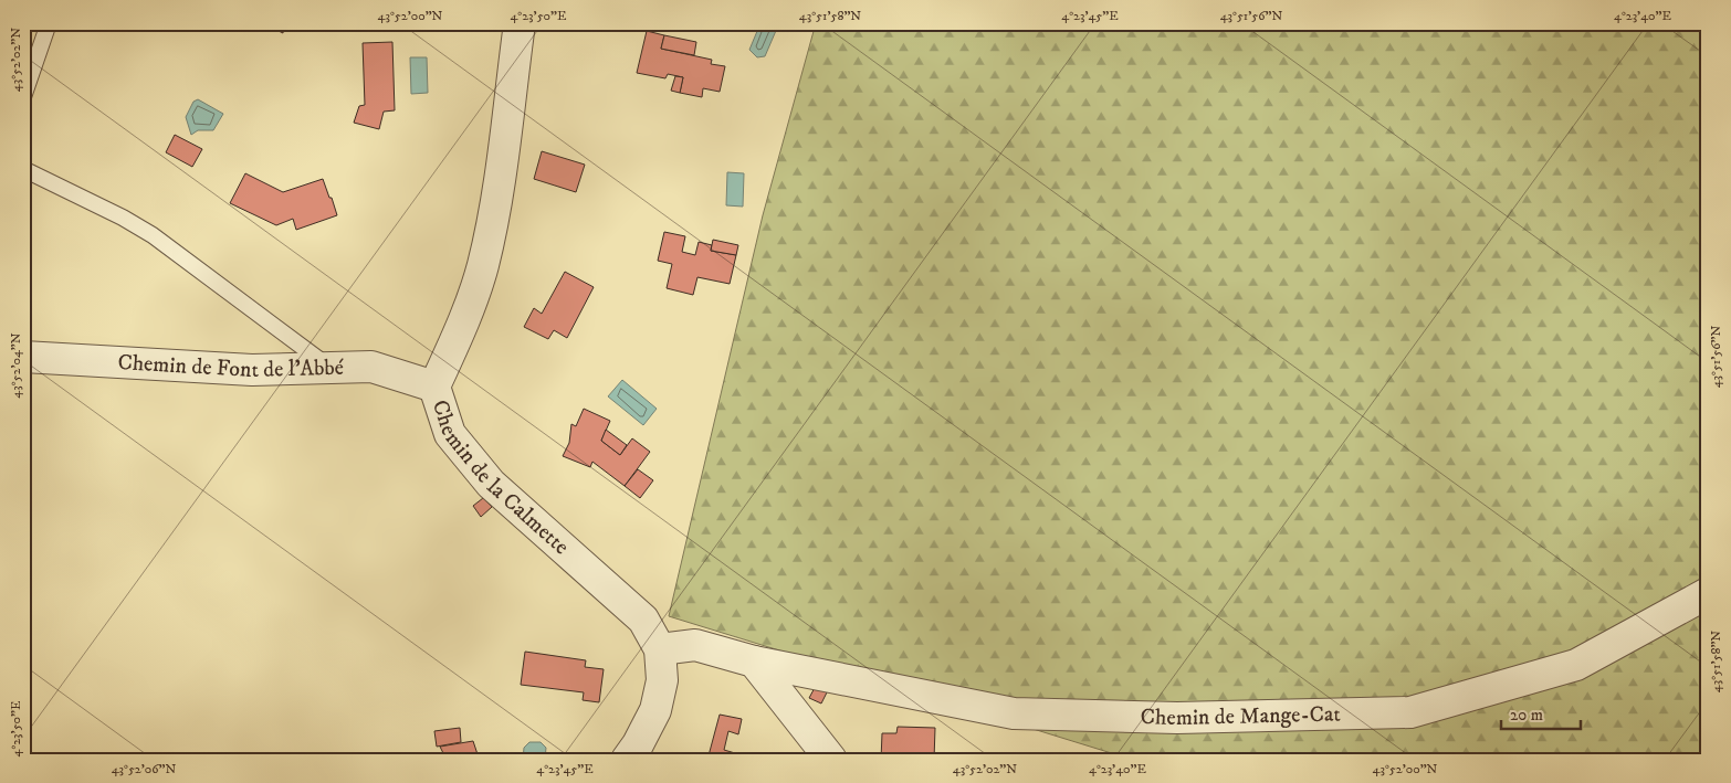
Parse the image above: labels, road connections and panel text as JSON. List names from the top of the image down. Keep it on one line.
{"streets":{"street":["Chemin de Font de l'Abbé","Chemin de la Calmette","Chemin de Mange-Cat"]},"crossings":[["Chemin de Font de l'Abbé","Chemin de la Calmette"],["Chemin de la Calmette","Chemin de Mange-Cat"]],"scale_bar":"20 m","coordinates":["43°52'00\"N","4°23'50\"E","43°51'58\"N","4°23'45\"E","43°51'56\"N","4°23'40\"E","43°52'02\"N","43°52'04\"N","43°52'06\"N"]}
